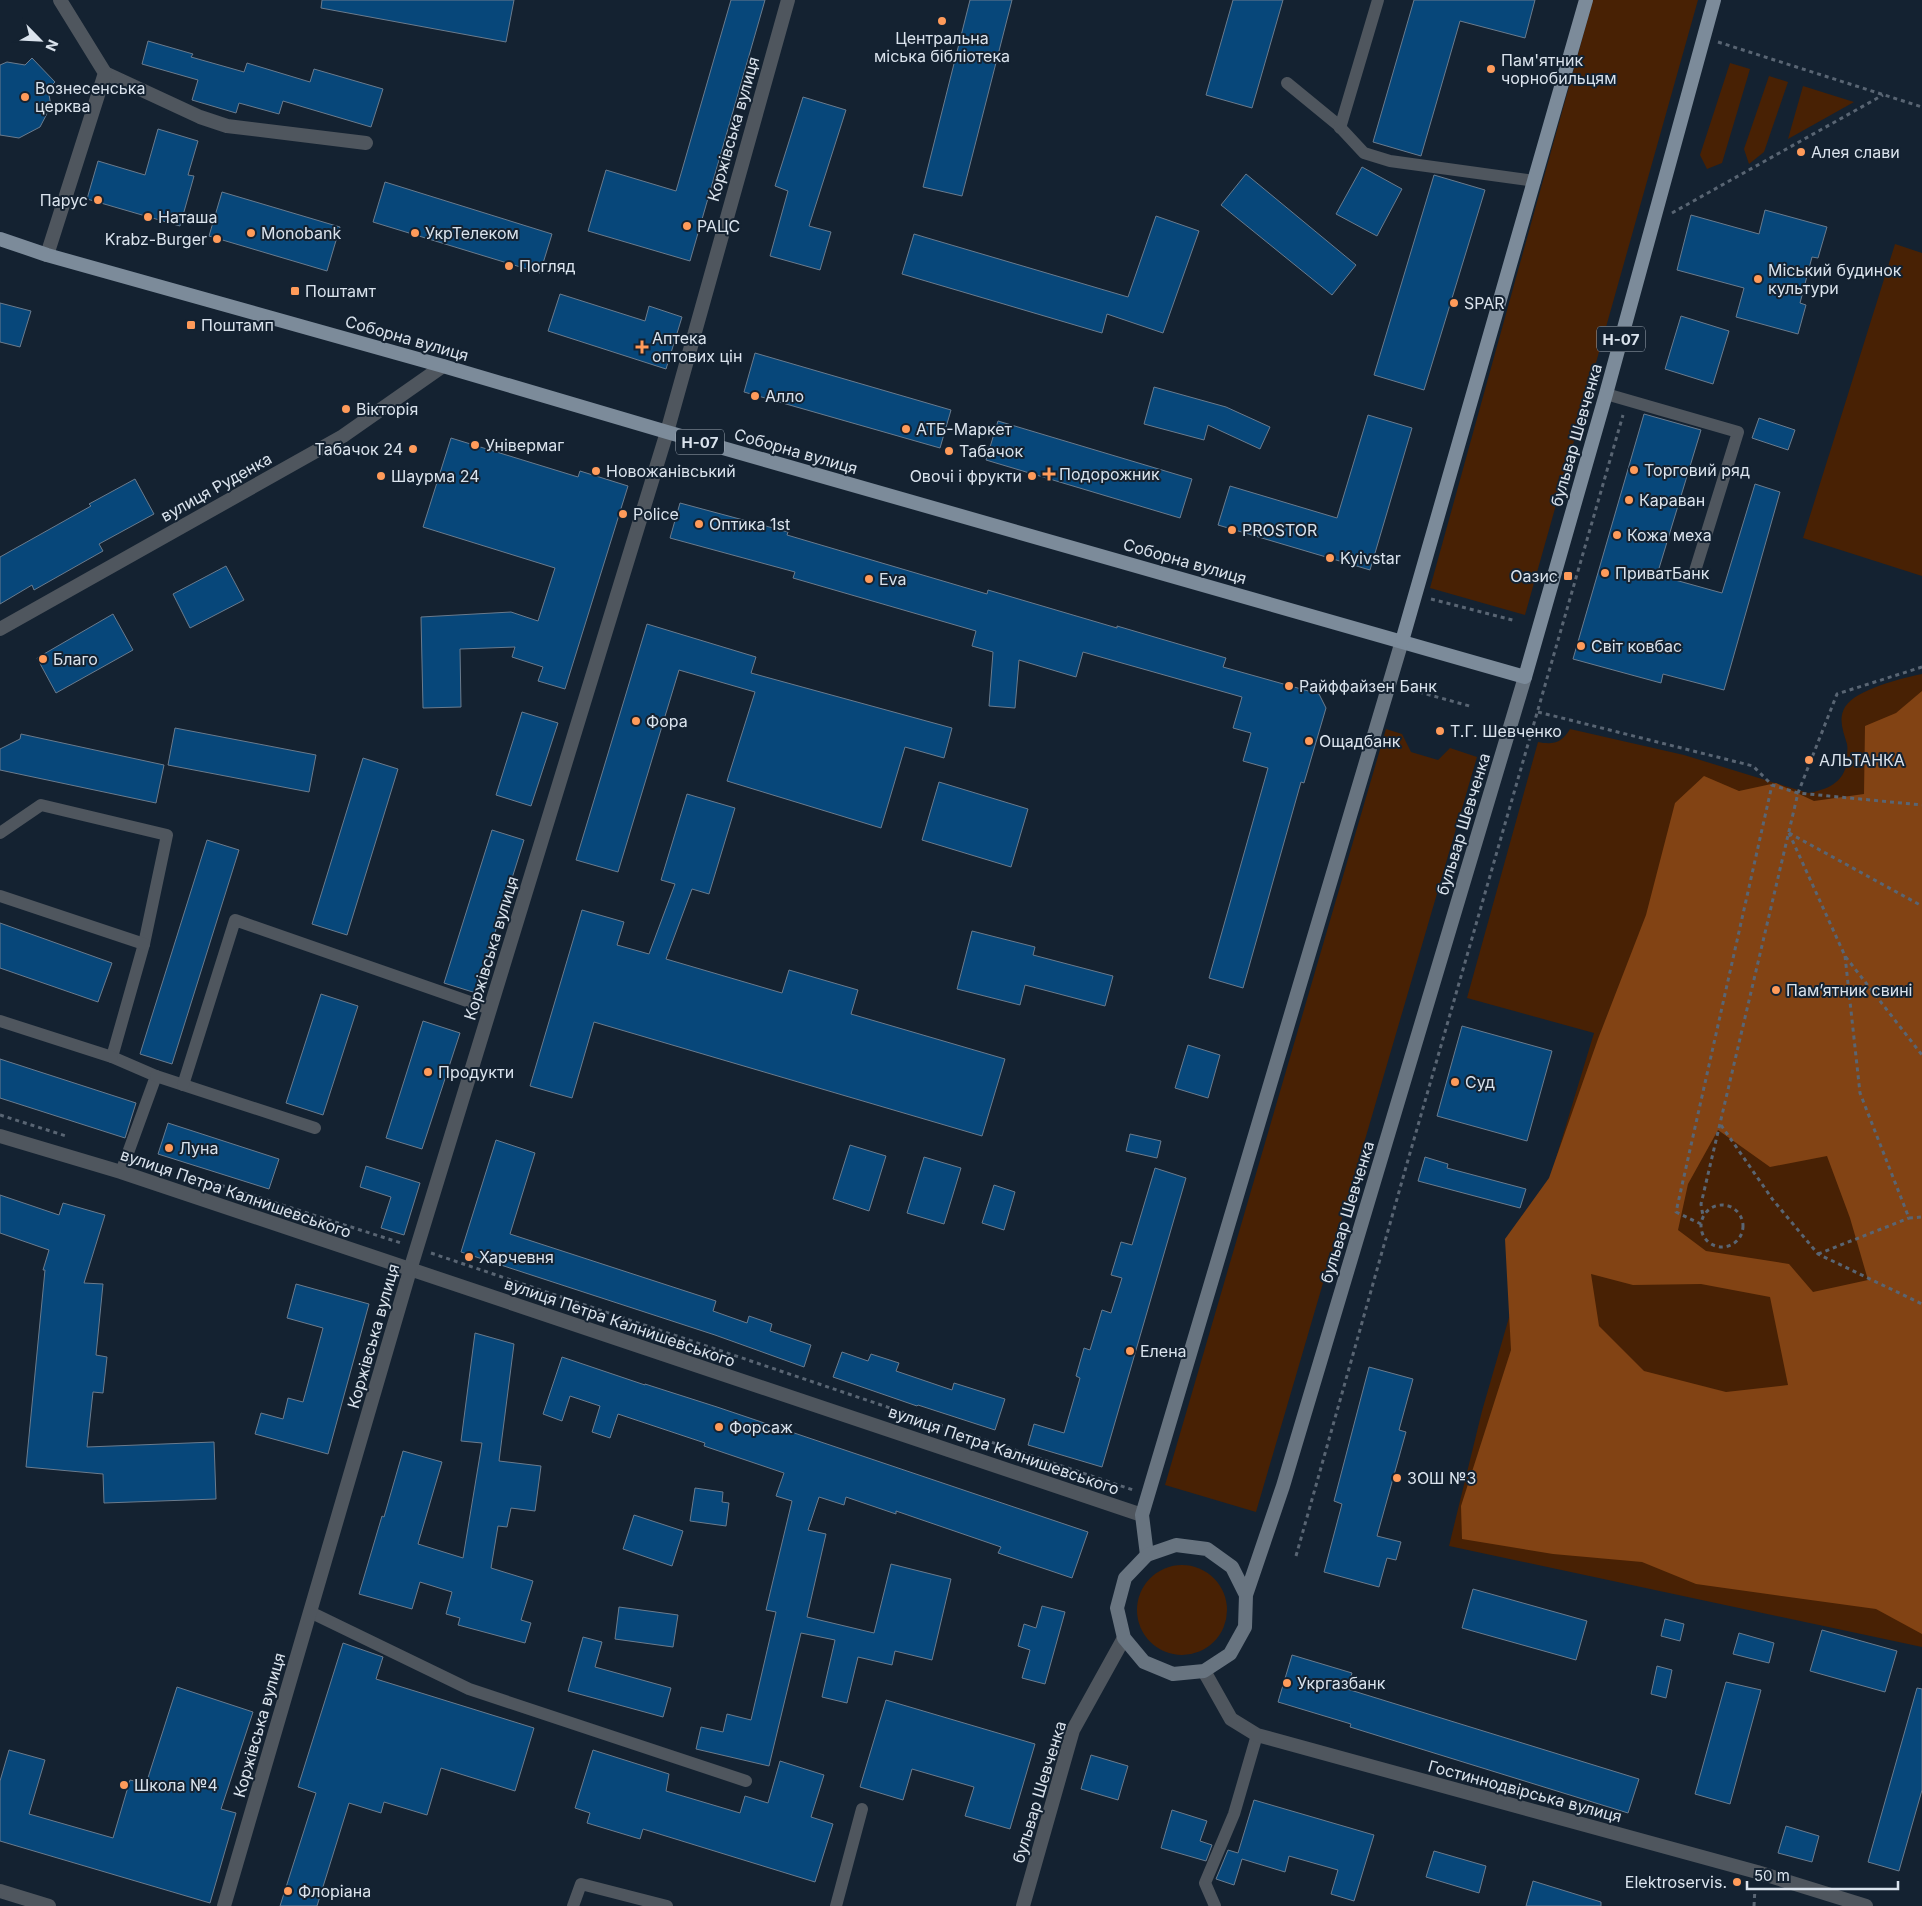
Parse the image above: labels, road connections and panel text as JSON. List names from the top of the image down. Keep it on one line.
{"streets":{"main road":["Соборна вулиця","Н-07","бульвар Шевченка"],"street":["Коржівська вулиця","вулиця Руденка","вулиця Петра Калнишевського","Гостиннодвірська вулиця"]},"crossings":[["Коржівська вулиця","Соборна вулиця"],["Коржівська вулиця","вулиця Петра Калнишевського"],["Соборна вулиця","бульвар Шевченка"],["Соборна вулиця","вулиця Руденка"],["бульвар Шевченка","Гостиннодвірська вулиця"]],"places":{"other":["Центральна міська бібліотека","Пам'ятник чорнобильцям","Вознесенська церква","Алея слави","Парус","Наташа","РАЦС","Monobank","УкрТелеком","Krabz-Burger","Погляд","Міський будинок культури","SPAR","Алло","Вікторія","АТБ-Маркет","Універмаг","Табачок 24","Табачок","Торговий ряд","Новожанівський","Шаурма 24","Овочі і фрукти","Караван","Police","Оптика 1st","PROSTOR","Кожа меха","Kyivstar","ПриватБанк","Eva","Світ ковбас","Благо","Райффайзен Банк","Фора","Т.Г. Шевченко","Ощадбанк","АЛЬТАНКА","Памʼятник свині","Продукти","Суд","Луна","Харчевня","Елена","Форсаж","ЗОШ №3","Укргазбанк","Школа №4","Elektroservis.","Флоріана"],"transit":["Поштамт","Поштамп","Оазис"],"health":["Аптека оптових цін","Подорожник"]},"scale_bar":"50 m","north":"bottom right"}
